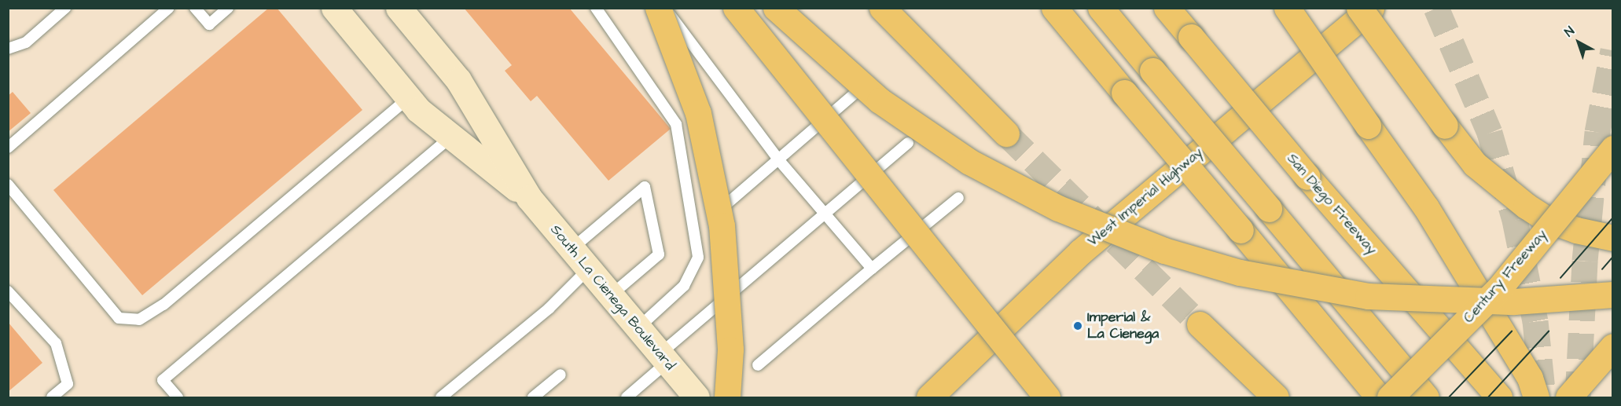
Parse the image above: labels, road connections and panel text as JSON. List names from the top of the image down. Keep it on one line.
{"streets":{"main road":["West Imperial Highway","San Diego Freeway","Century Freeway","South La Cienega Boulevard"]},"places":["Imperial & La Cienega"],"north":"top left"}
